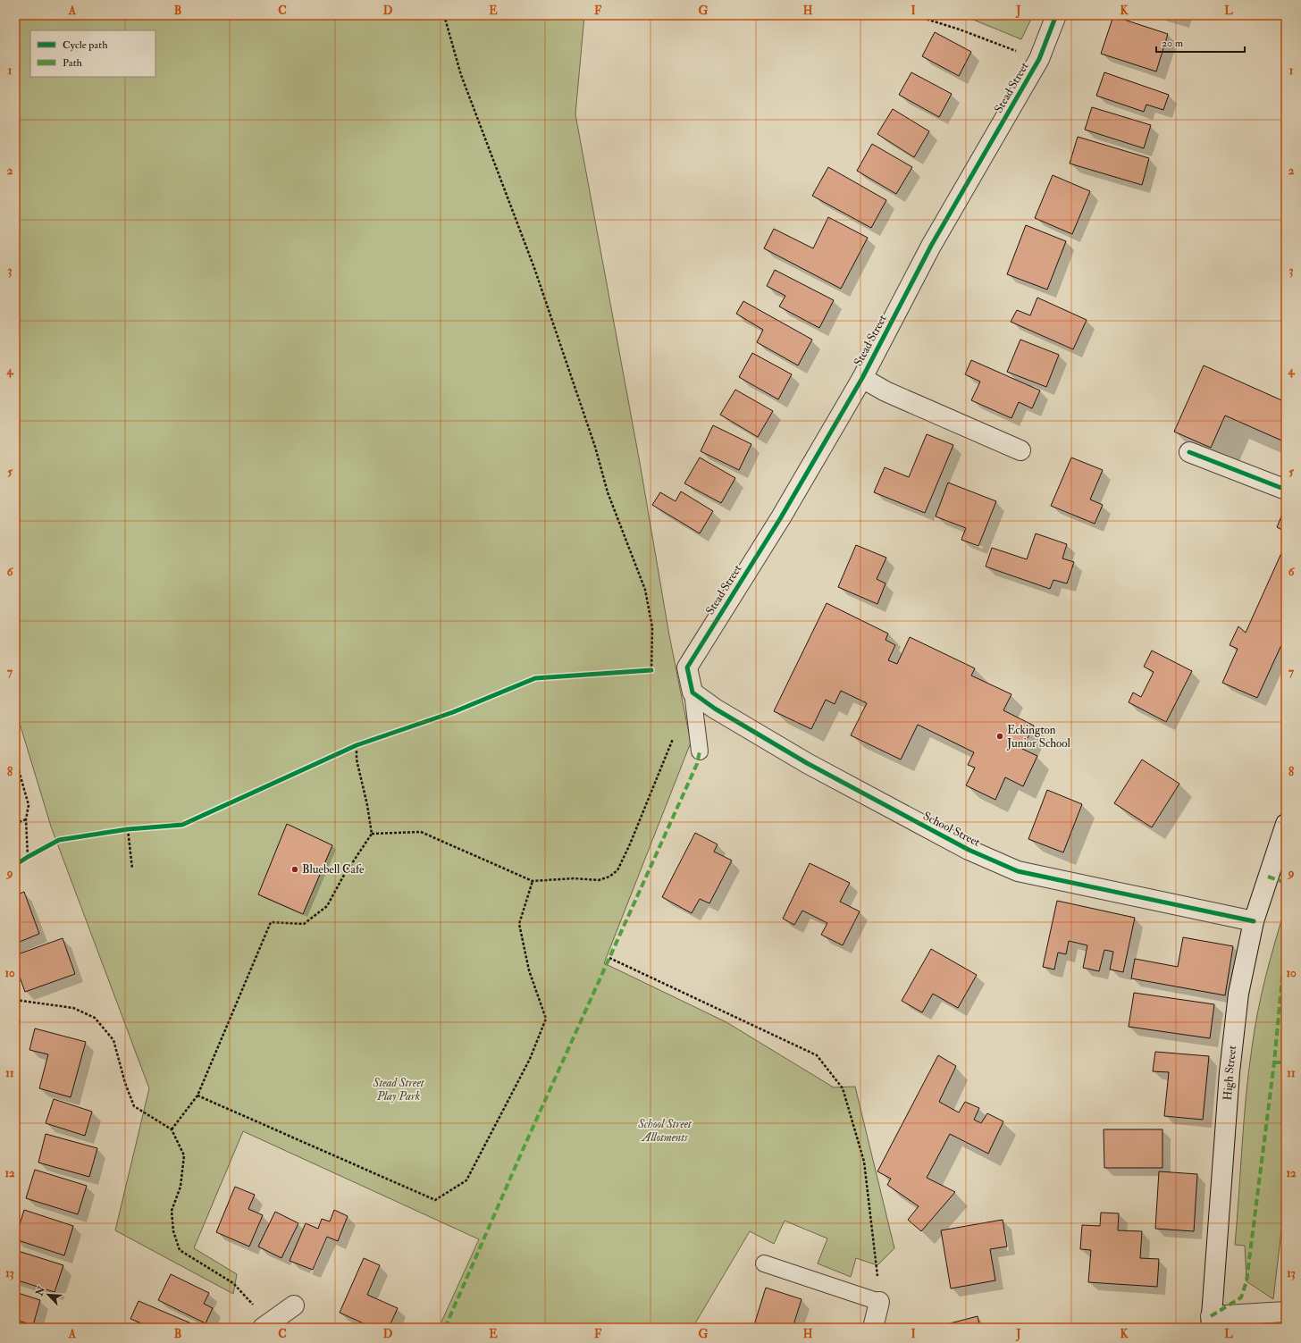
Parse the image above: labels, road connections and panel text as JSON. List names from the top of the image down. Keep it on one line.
{"streets":{"street":["Stead Street","School Street","High Street"]},"crossings":[["Stead Street","School Street"],["School Street","High Street"]],"parks":["Stead Street Play Park","School Street Allotments"],"places":["Eckington Junior School","Bluebell Cafe"],"legend":["Cycle path","Path"],"scale_bar":"20 m","north":"top left","grid":{"columns":["A","B","C","D","E","F","G","H","I","J","K","L"],"rows":["1","2","3","4","5","6","7","8","9","10","11","12","13"]}}
